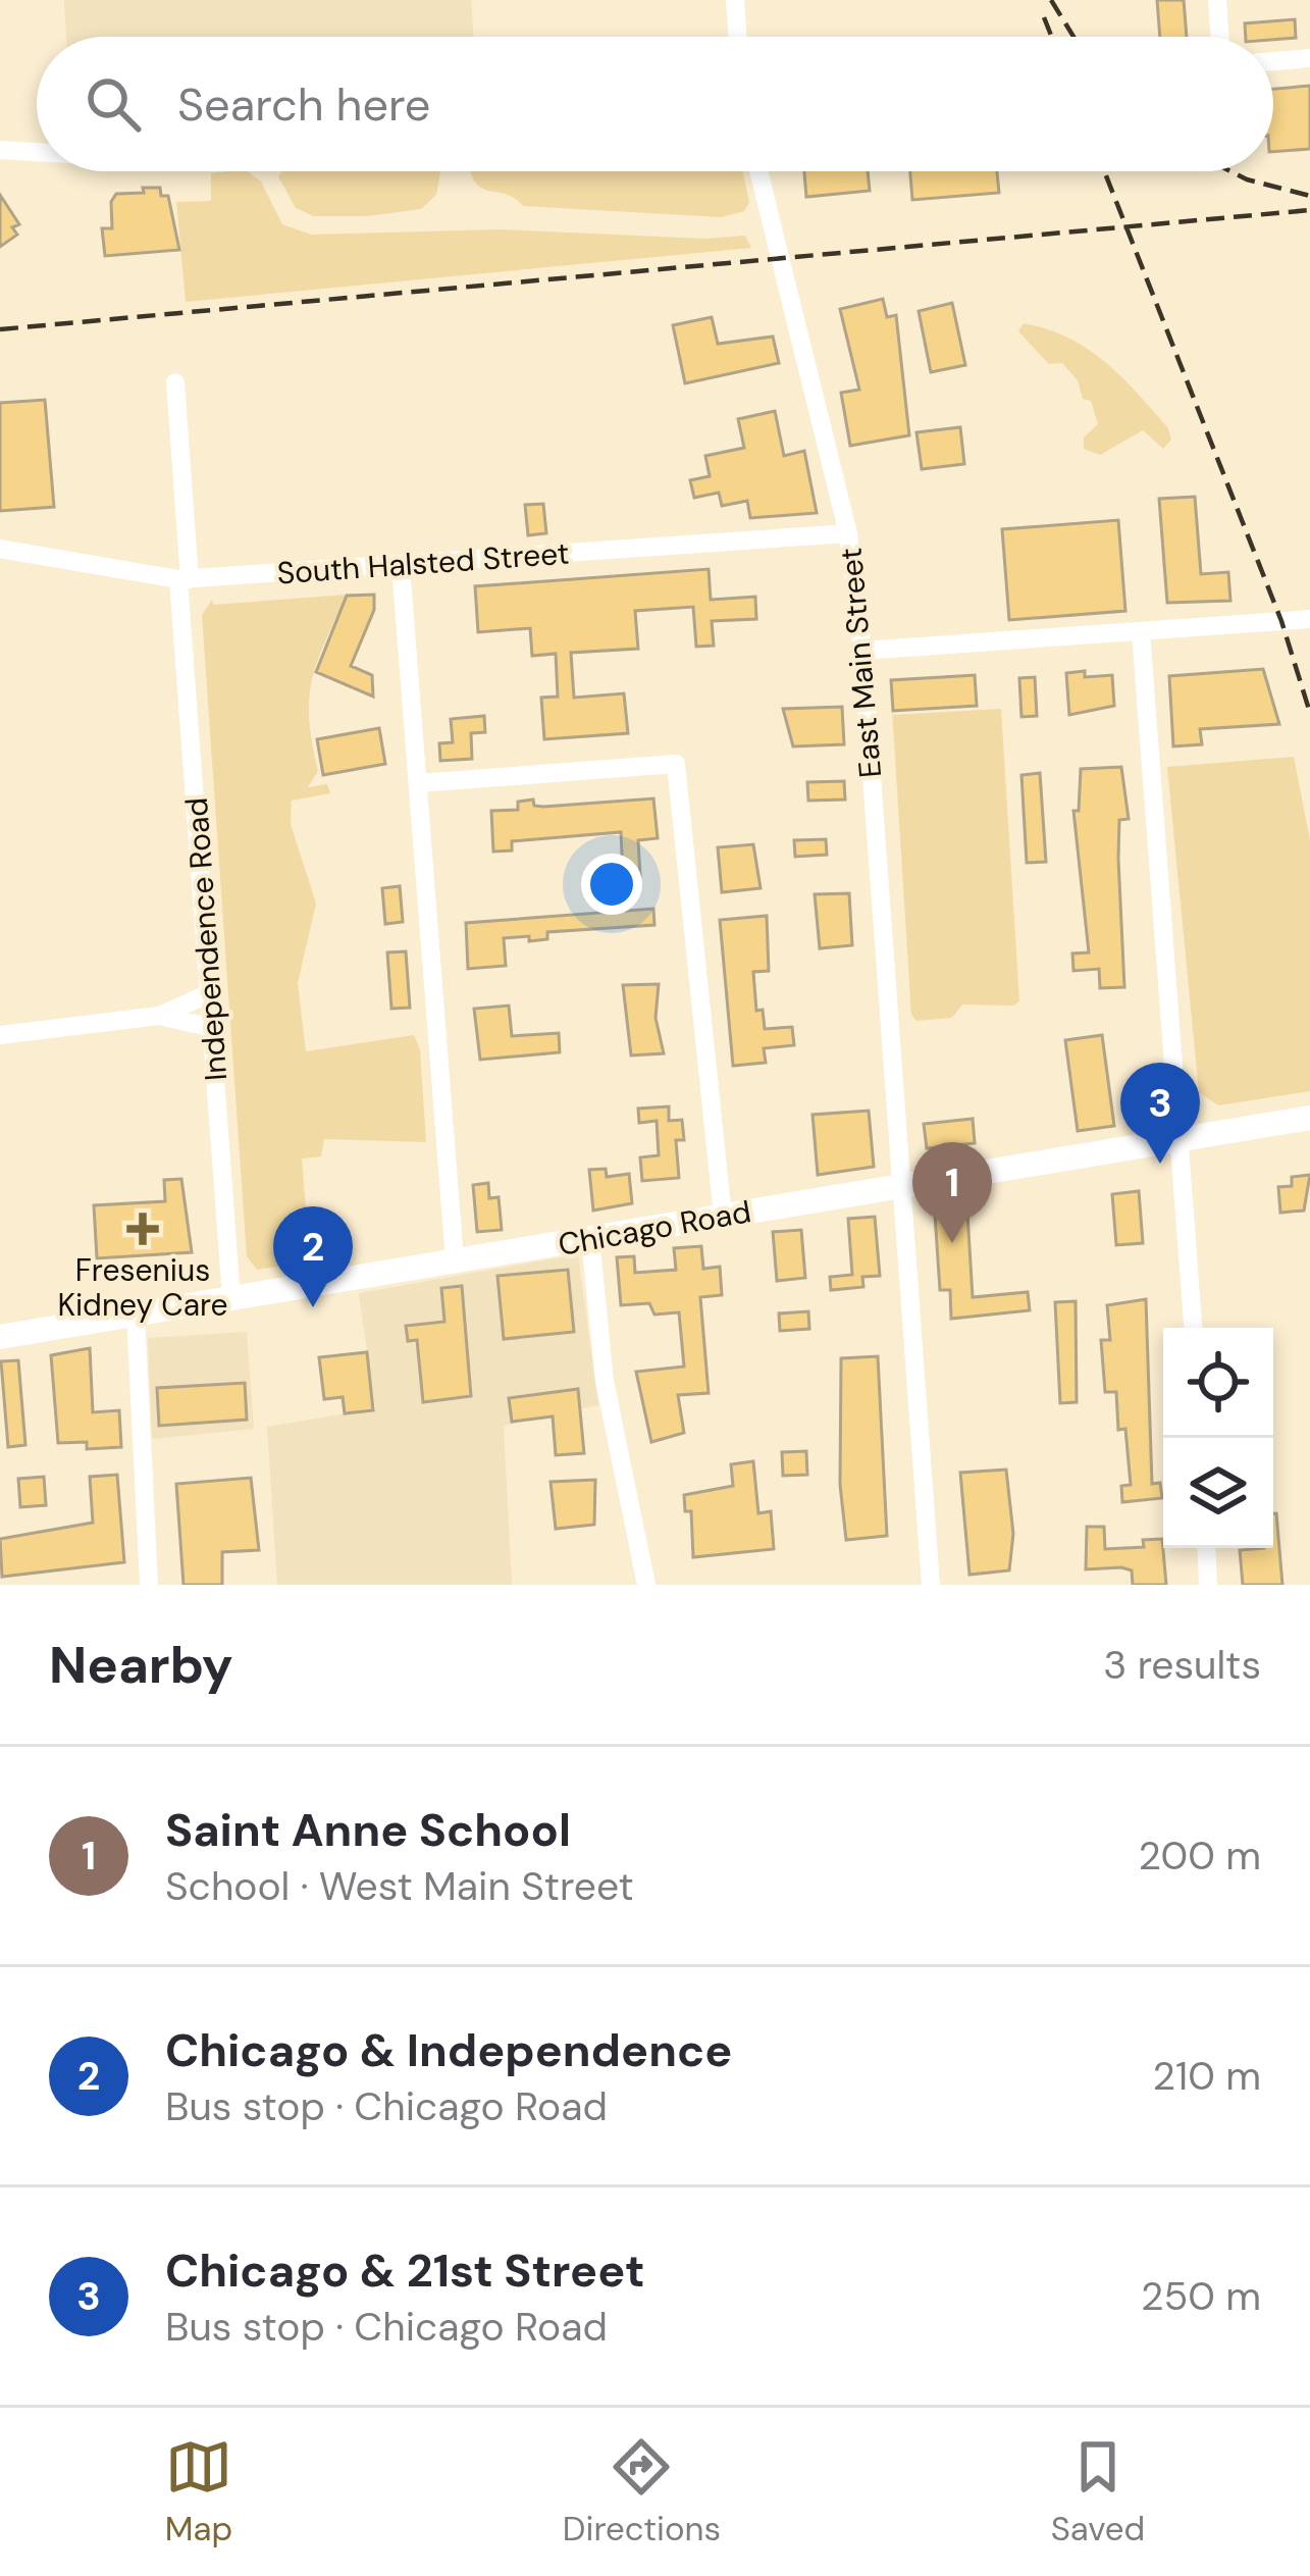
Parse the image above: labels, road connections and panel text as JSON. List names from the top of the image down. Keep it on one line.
{"streets":{"main road":["Chicago Road"],"street":["South Halsted Street","East Main Street","Independence Road"]},"crossings":[["South Halsted Street","East Main Street"],["South Halsted Street","Independence Road"],["East Main Street","Chicago Road"],["Independence Road","Chicago Road"]],"places":{"health":["Fresenius Kidney Care"]},"page":{"search":"Search here","pins":["3","1","2"],"heading":["Nearby","3 results"],"list":[{"mark":"1","name":"Saint Anne School","note":"School · West Main Street","value":"200 m"},{"mark":"2","name":"Chicago & Independence","note":"Bus stop · Chicago Road","value":"210 m"},{"mark":"3","name":"Chicago & 21st Street","note":"Bus stop · Chicago Road","value":"250 m"}],"nav":["Map","Directions","Saved"]}}
